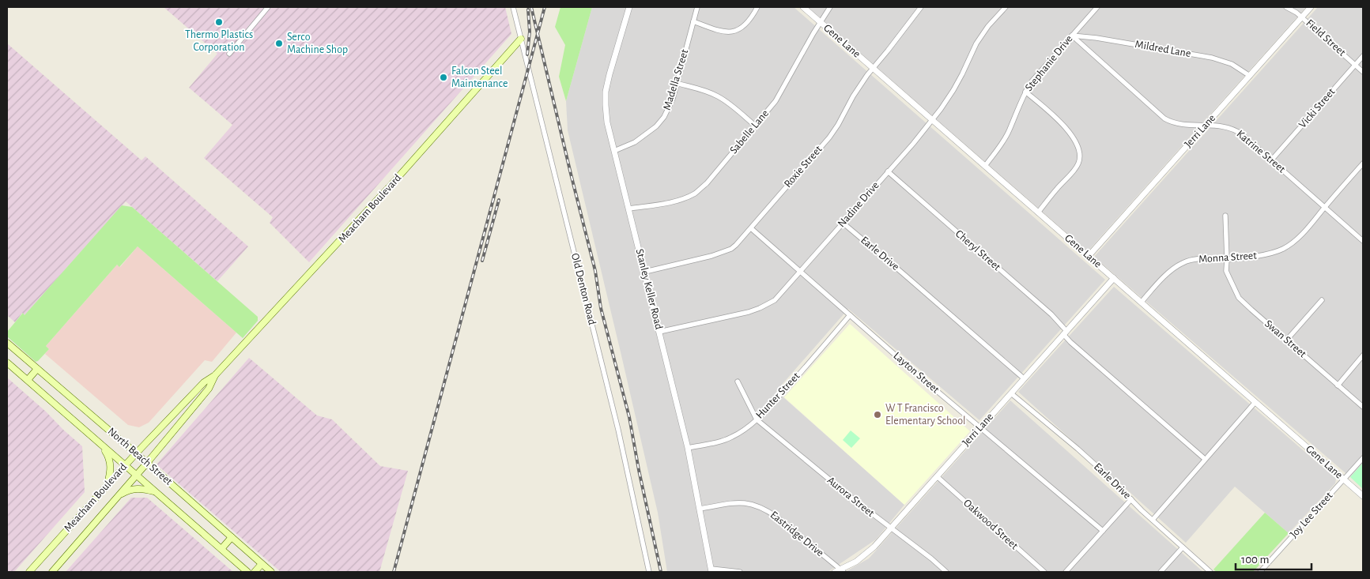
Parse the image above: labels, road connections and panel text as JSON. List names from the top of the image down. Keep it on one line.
{"streets":{"main road":["Meacham Boulevard","North Beach Street"],"street":["Field Street","Gene Lane","Mildred Lane","Stephanie Drive","Madella Street","Vicki Street","Jerri Lane","Sabelle Lane","Katrine Street","Roxie Street","Nadine Drive","Cheryl Street","Earle Drive","Monna Street","Old Denton Road","Stanley Keller Road","Swan Street","Layton Street","Hunter Street","Aurora Street","Joy Lee Street","Oakwood Street","Eastridge Drive"]},"crossings":[["Field Street","Vicki Street"],["Field Street","Jerri Lane"],["Gene Lane","Stephanie Drive"],["Gene Lane","Jerri Lane"],["Gene Lane","Sabelle Lane"],["Gene Lane","Roxie Street"],["Gene Lane","Nadine Drive"],["Gene Lane","Monna Street"],["Gene Lane","Joy Lee Street"],["Mildred Lane","Stephanie Drive"],["Mildred Lane","Jerri Lane"],["Mildred Lane","Katrine Street"],["Stephanie Drive","Katrine Street"],["Madella Street","Stanley Keller Road"],["Vicki Street","Katrine Street"],["Jerri Lane","Katrine Street"],["Jerri Lane","Cheryl Street"],["Jerri Lane","Earle Drive"],["Jerri Lane","Layton Street"],["Jerri Lane","Aurora Street"],["Jerri Lane","Oakwood Street"],["Jerri Lane","Eastridge Drive"],["Sabelle Lane","Stanley Keller Road"],["Katrine Street","Monna Street"],["Roxie Street","Stanley Keller Road"],["Roxie Street","Layton Street"],["Nadine Drive","Cheryl Street"],["Nadine Drive","Earle Drive"],["Nadine Drive","Stanley Keller Road"],["Nadine Drive","Layton Street"],["Meacham Boulevard","Old Denton Road"],["Meacham Boulevard","North Beach Street"],["Monna Street","Swan Street"],["Stanley Keller Road","Hunter Street"],["Stanley Keller Road","Eastridge Drive"],["Layton Street","Hunter Street"],["Hunter Street","Aurora Street"]],"places":["Thermo Plastics Corporation","Serco Machine Shop","Falcon Steel Maintenance","W T Francisco Elementary School"],"scale_bar":"100 m"}
